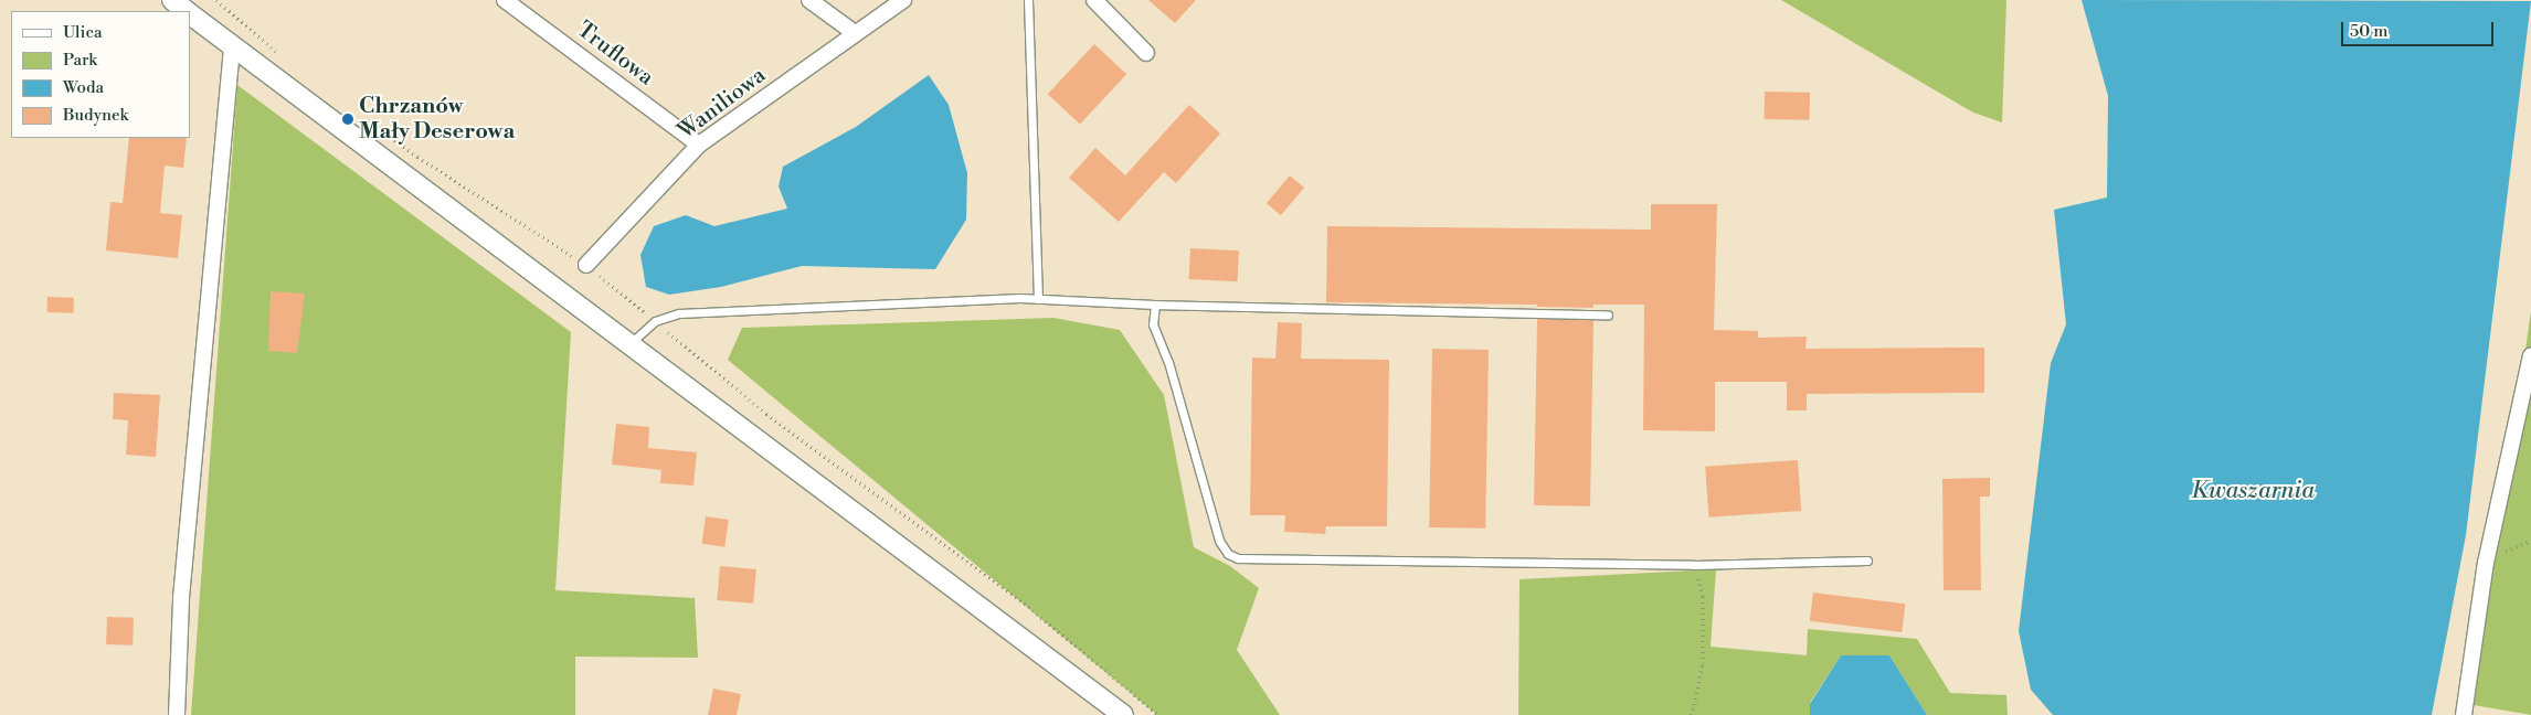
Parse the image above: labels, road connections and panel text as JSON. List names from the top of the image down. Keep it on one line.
{"streets":{"street":["Truflowa","Waniliowa"]},"crossings":[["Truflowa","Waniliowa"]],"water":["Kwaszarnia"],"places":["Chrzanów Mały Deserowa"],"legend":["Ulica","Park","Woda","Budynek"],"scale_bar":"50 m"}
